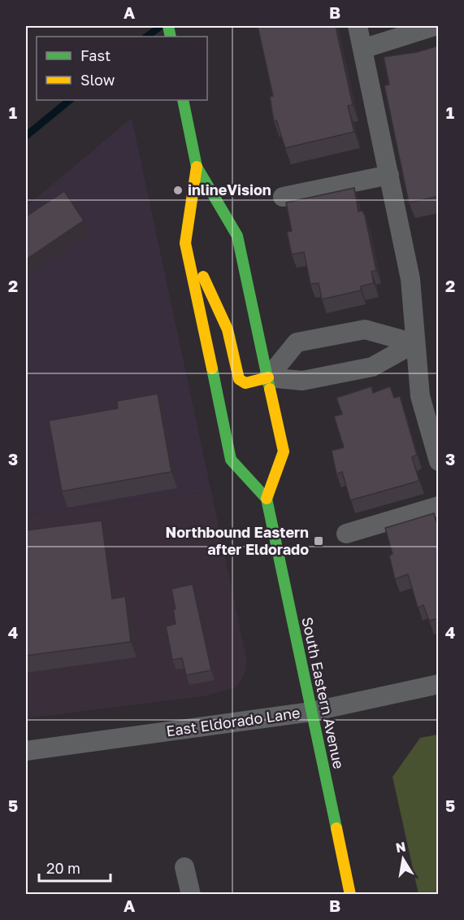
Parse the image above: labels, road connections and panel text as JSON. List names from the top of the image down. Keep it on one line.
{"streets":{"main road":["South Eastern Avenue"],"street":["East Eldorado Lane"]},"crossings":[["South Eastern Avenue","East Eldorado Lane"]],"places":{"other":["inlineVision"],"transit":["Northbound Eastern after Eldorado"]},"legend":["Fast","Slow"],"scale_bar":"20 m","north":"top","grid":{"columns":["A","B"],"rows":["1","2","3","4","5"]}}
